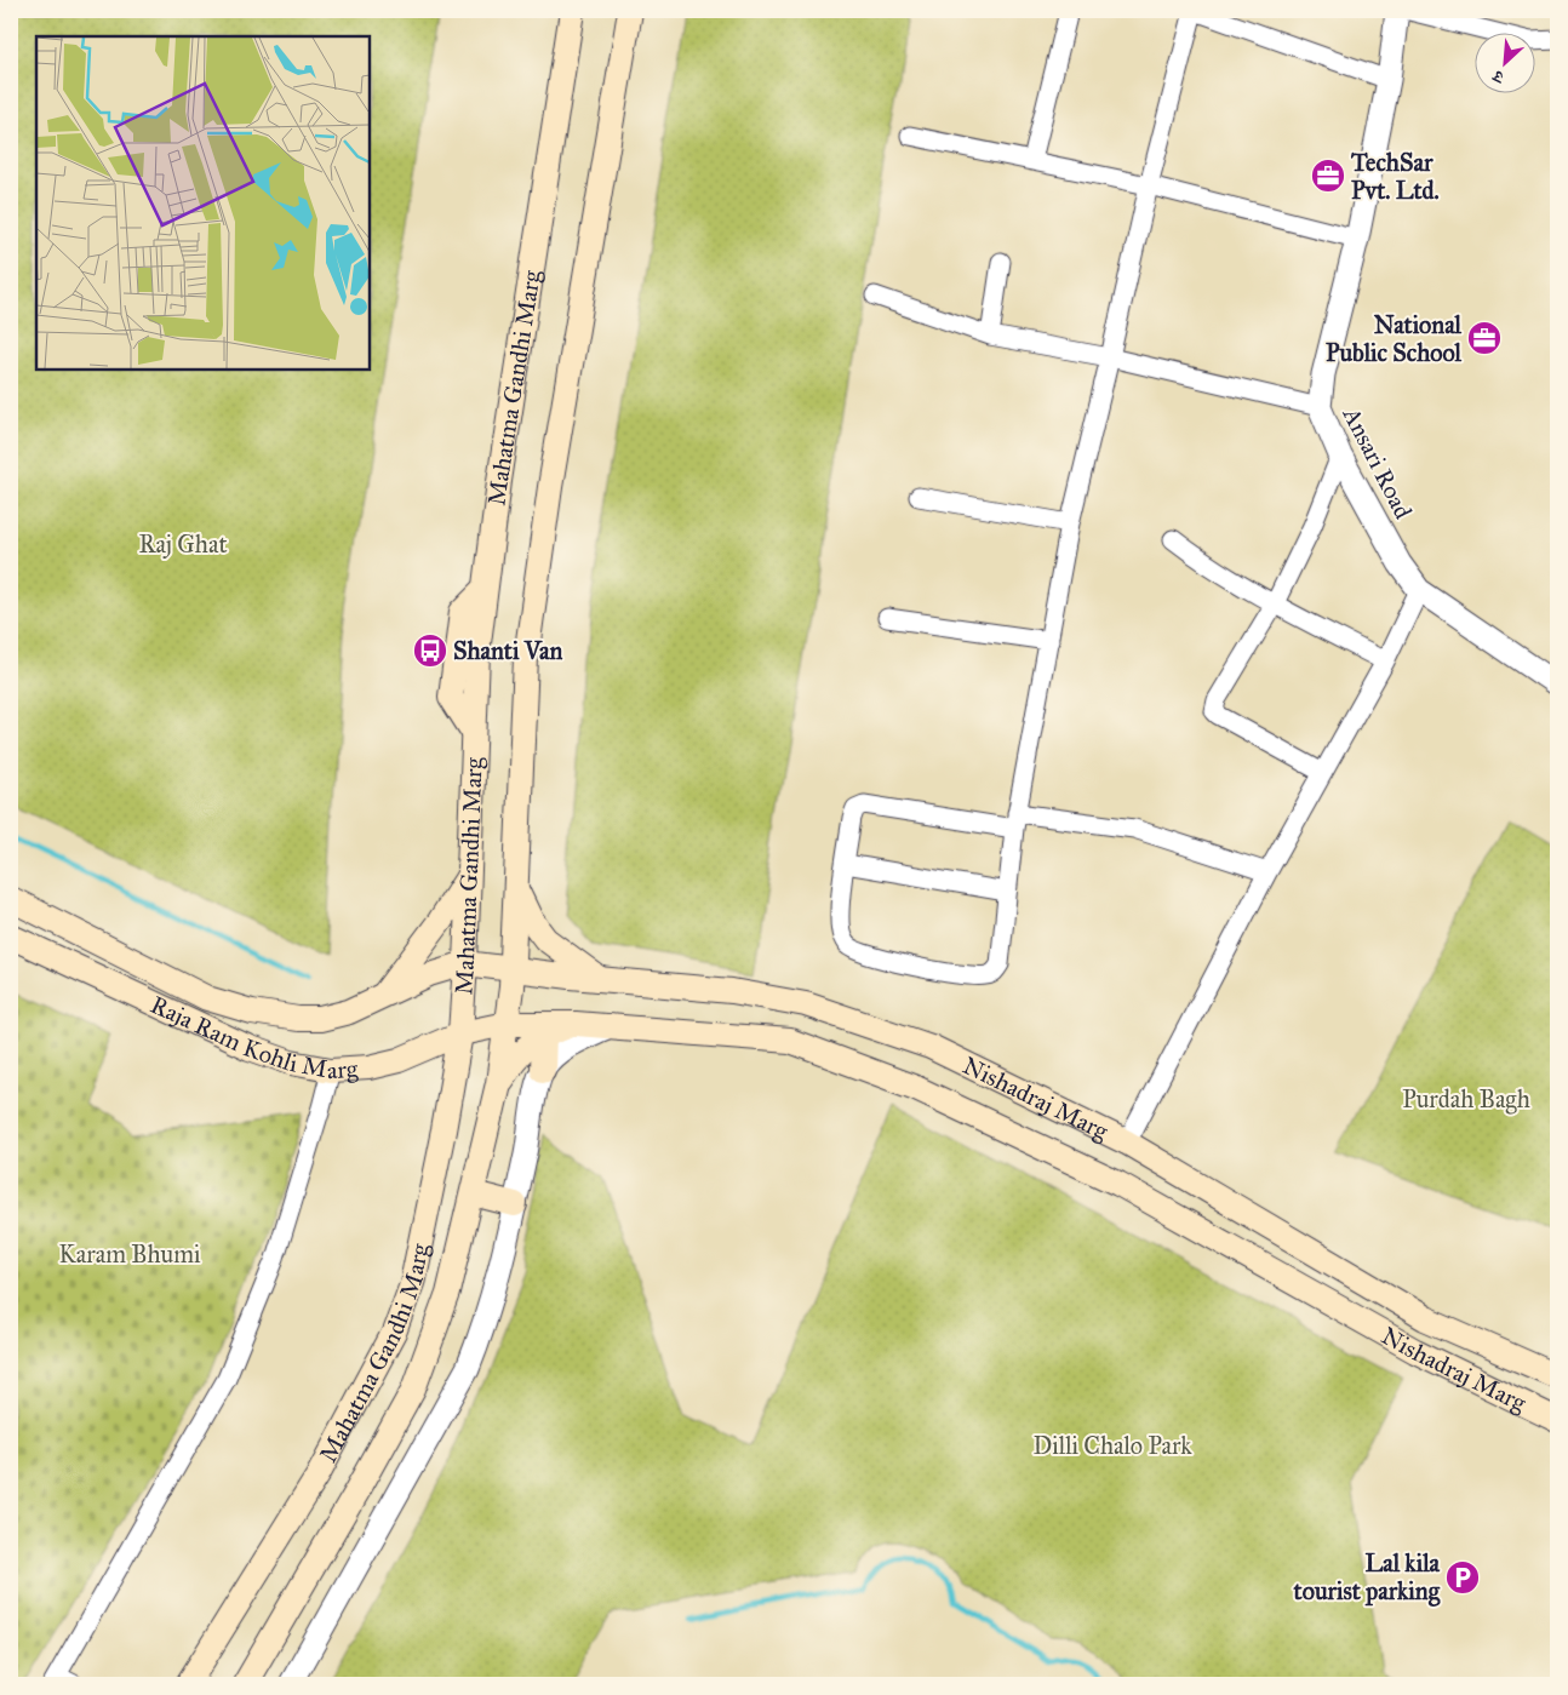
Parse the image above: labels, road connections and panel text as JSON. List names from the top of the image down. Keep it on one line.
{"streets":{"main road":["Mahatma Gandhi Marg","Raja Ram Kohli Marg","Nishadraj Marg"],"street":["Ansari Road"]},"crossings":[["Mahatma Gandhi Marg","Raja Ram Kohli Marg"],["Mahatma Gandhi Marg","Nishadraj Marg"],["Raja Ram Kohli Marg","Nishadraj Marg"]],"parks":["Raj Ghat","Purdah Bagh","Karam Bhumi","Dilli Chalo Park"],"places":{"office":["TechSar Pvt. Ltd.","National Public School"],"bus stop":["Shanti Van"],"parking":["Lal kila tourist parking"]},"north":"bottom left"}
